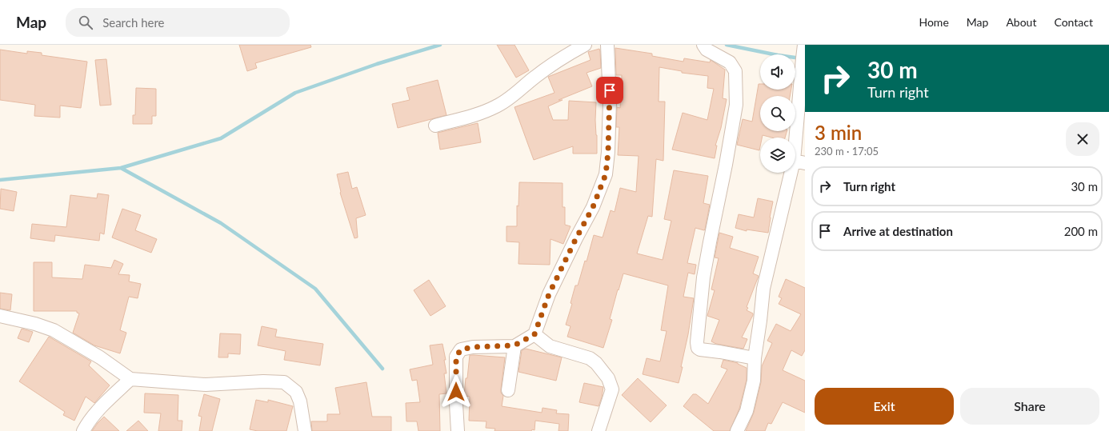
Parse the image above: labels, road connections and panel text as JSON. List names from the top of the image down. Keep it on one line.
{"page":{"header":"Map","search":"Search here","nav":["Home","Map","About","Contact"],"turn":["30 m","Turn right"],"heading":["3 min","230 m · 17:05"],"list":[{"name":"Turn right","value":"30 m"},{"name":"Arrive at destination","value":"200 m"}],"buttons":["Exit","Share"]}}
